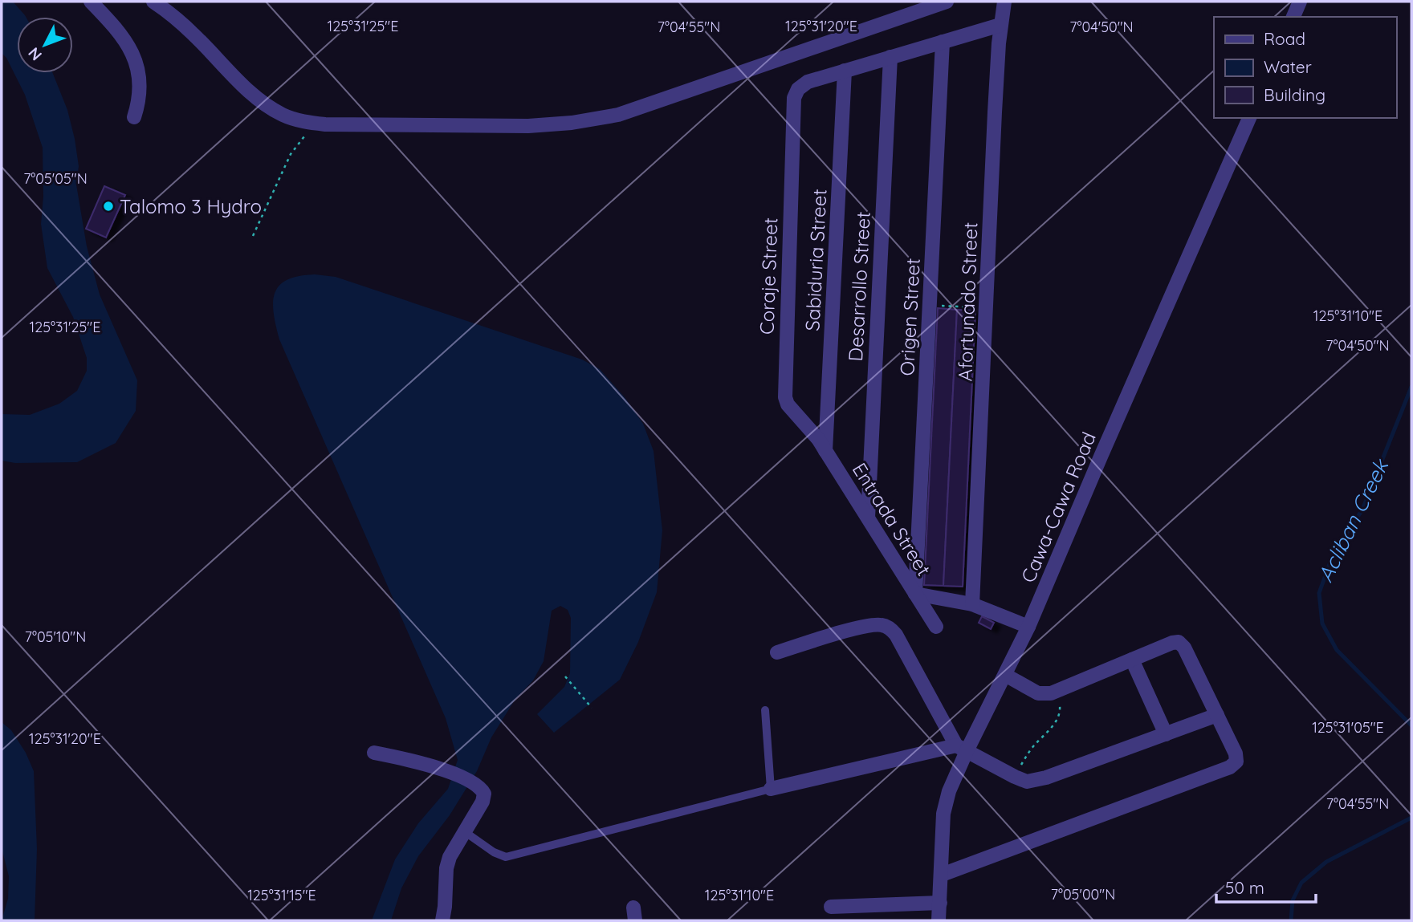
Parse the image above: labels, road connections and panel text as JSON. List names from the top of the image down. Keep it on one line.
{"streets":{"street":["Sabiduria Street","Coraje Street","Desarrollo Street","Afortunado Street","Origen Street","Cawa-Cawa Road","Entrada Street"]},"crossings":[["Sabiduria Street","Coraje Street"],["Sabiduria Street","Entrada Street"],["Coraje Street","Entrada Street"],["Desarrollo Street","Entrada Street"],["Afortunado Street","Entrada Street"],["Origen Street","Entrada Street"],["Cawa-Cawa Road","Entrada Street"]],"water":["Acliban Creek"],"places":["Talomo 3 Hydro"],"legend":["Road","Water","Building"],"scale_bar":"50 m","north":"bottom left","coordinates":["125°31'25\"E","125°31'20\"E","7°04'55\"N","7°04'50\"N","7°05'05\"N","125°31'10\"E","7°05'10\"N","125°31'05\"E","7°05'00\"N","125°31'15\"E"]}
